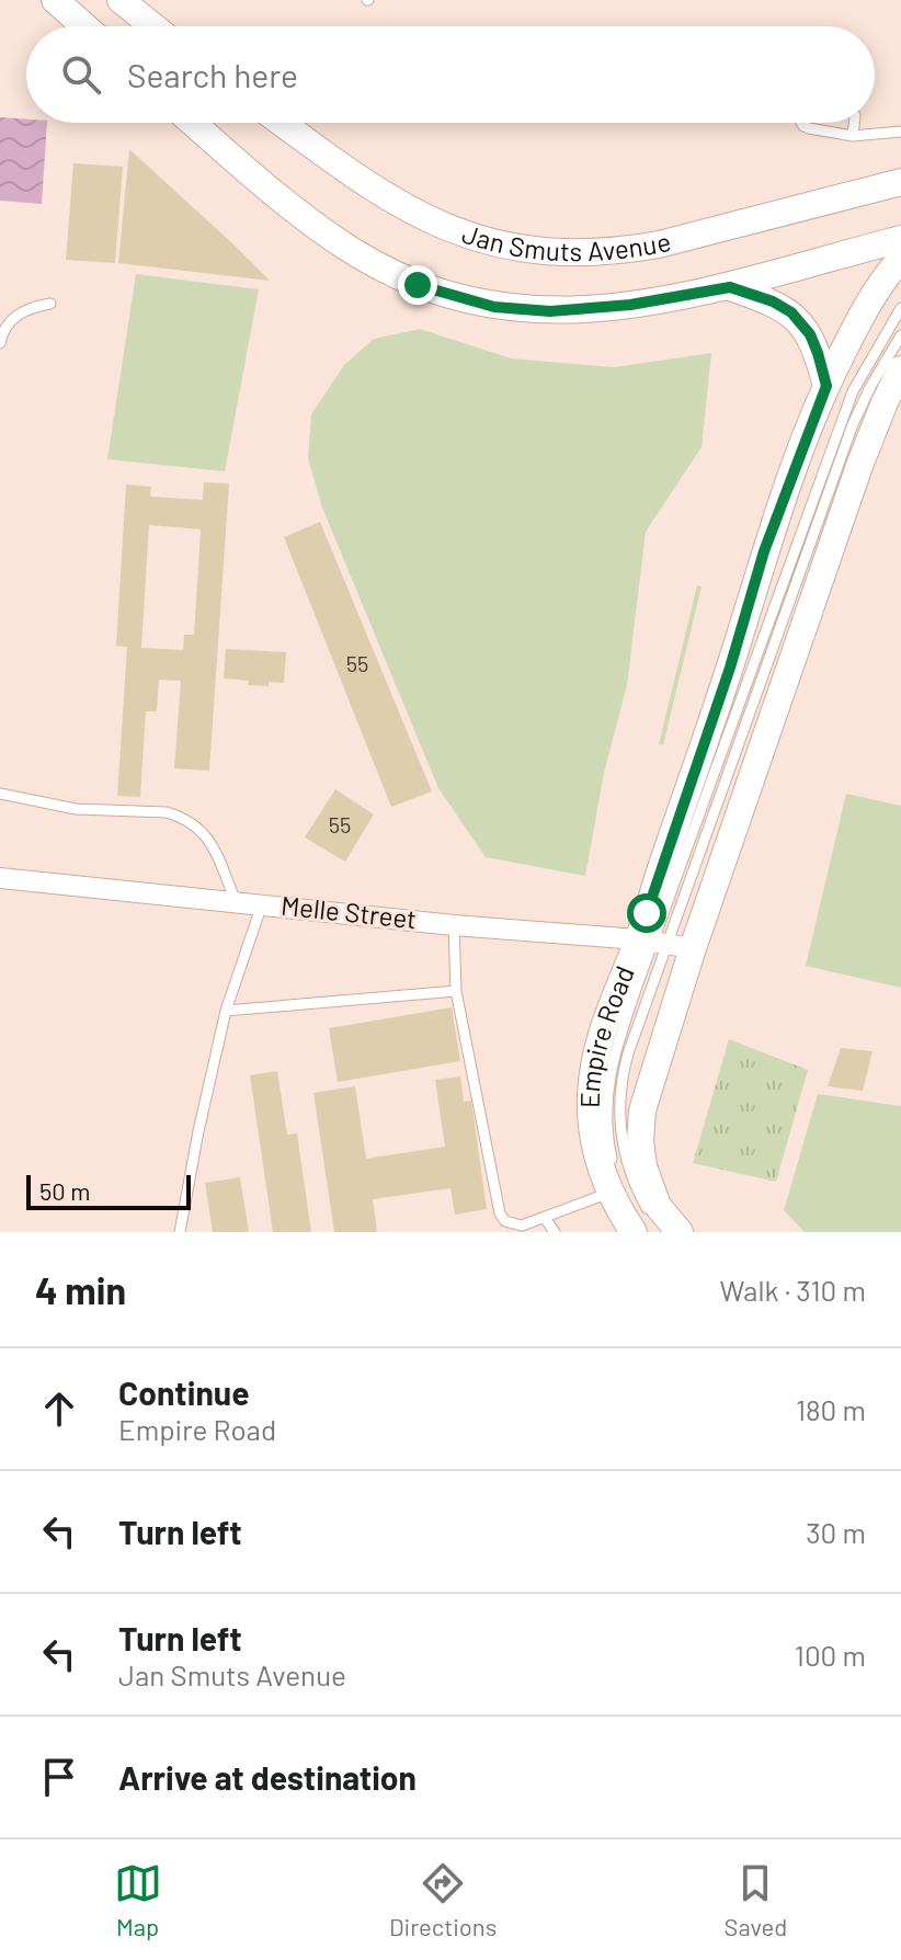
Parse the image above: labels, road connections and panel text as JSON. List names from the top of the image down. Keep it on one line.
{"streets":{"main road":["Jan Smuts Avenue","Empire Road"],"street":["Melle Street"]},"crossings":[["Melle Street","Empire Road"]],"house_numbers":["55","55"],"scale_bar":"50 m","page":{"search":"Search here","scale":"50 m","heading":["4 min","Walk · 310 m"],"list":[["Continue","Empire Road","180 m"],["Turn left","30 m"],["Turn left","Jan Smuts Avenue","100 m"],"Arrive at destination"],"nav":["Map","Directions","Saved"]}}
